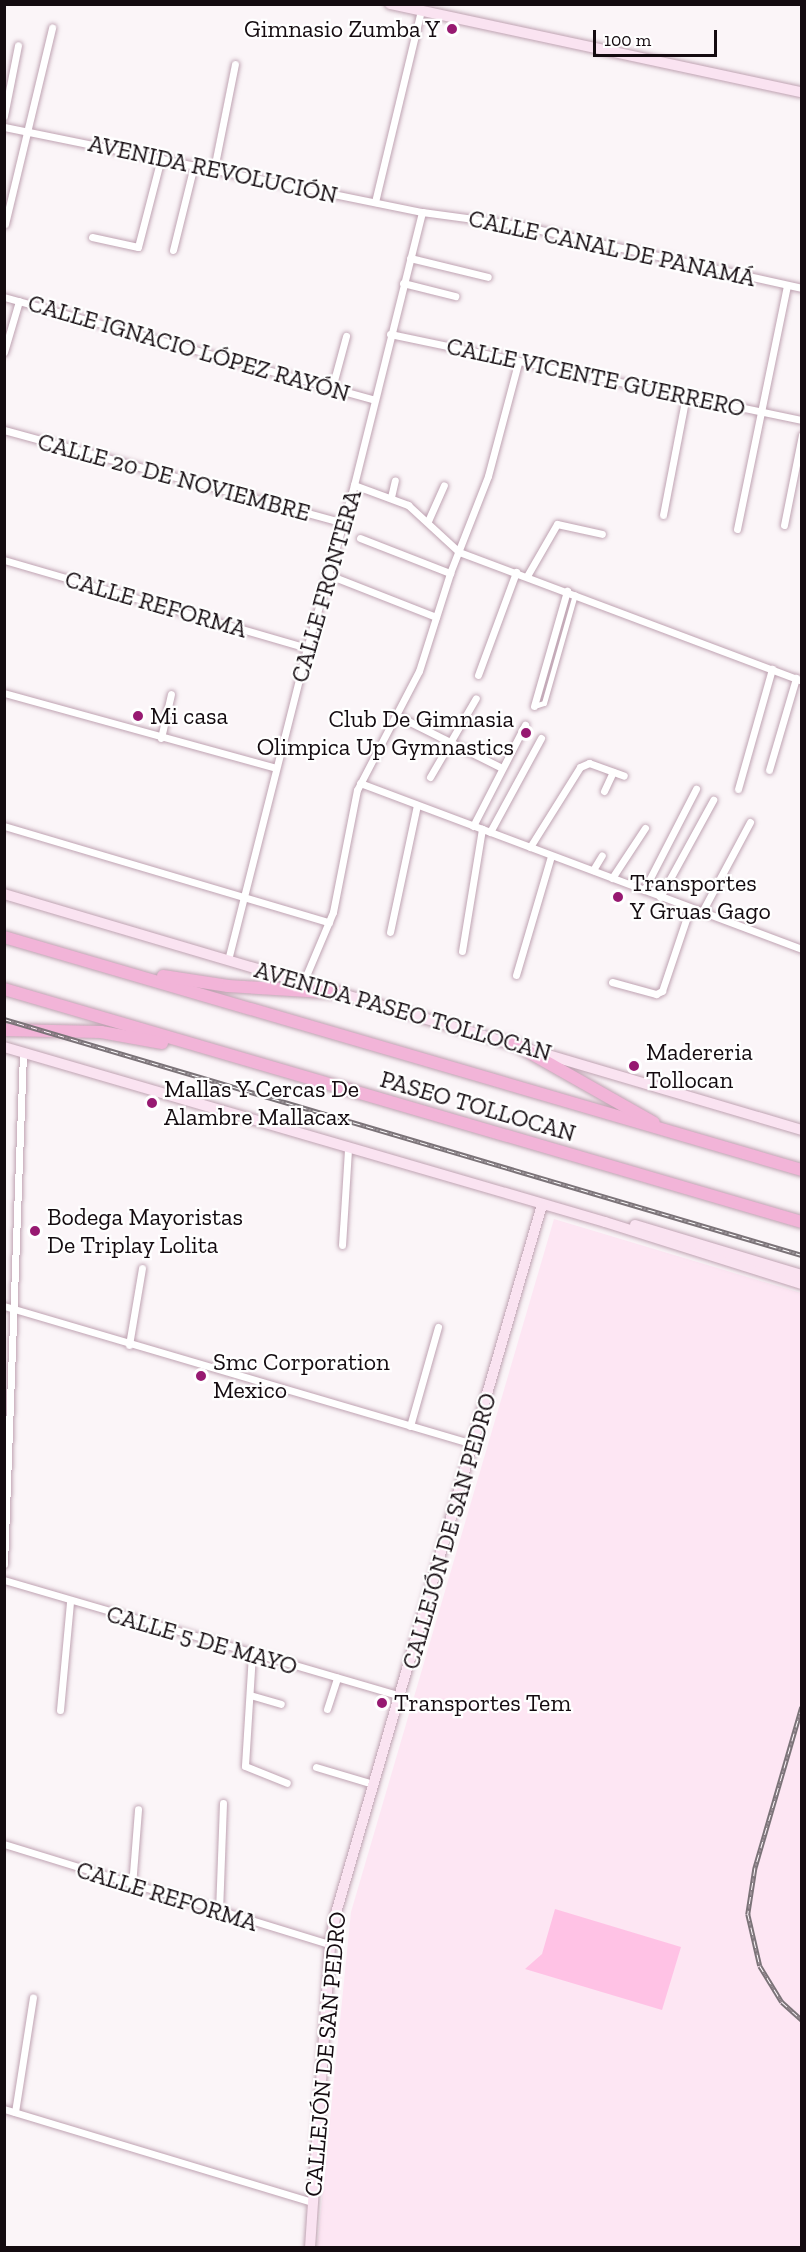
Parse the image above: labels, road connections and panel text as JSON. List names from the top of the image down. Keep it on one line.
{"streets":{"highway":["PASEO TOLLOCAN"],"main road":["AVENIDA PASEO TOLLOCAN","CALLEJÓN DE SAN PEDRO"],"street":["AVENIDA REVOLUCIÓN","CALLE CANAL DE PANAMÁ","CALLE IGNACIO LÓPEZ RAYÓN","CALLE VICENTE GUERRERO","CALLE 20 DE NOVIEMBRE","CALLE FRONTERA","CALLE REFORMA","CALLE 5 DE MAYO"]},"crossings":[["AVENIDA REVOLUCIÓN","CALLE CANAL DE PANAMÁ"],["AVENIDA REVOLUCIÓN","CALLE FRONTERA"],["CALLE CANAL DE PANAMÁ","CALLE FRONTERA"],["CALLE IGNACIO LÓPEZ RAYÓN","CALLE FRONTERA"],["CALLE VICENTE GUERRERO","CALLE FRONTERA"],["CALLE 20 DE NOVIEMBRE","CALLE FRONTERA"],["CALLE FRONTERA","CALLE REFORMA"],["CALLE FRONTERA","AVENIDA PASEO TOLLOCAN"],["CALLE REFORMA","CALLEJÓN DE SAN PEDRO"],["CALLEJÓN DE SAN PEDRO","CALLE 5 DE MAYO"]],"places":["Gimnasio Zumba Y","Mi casa","Club De Gimnasia Olimpica Up Gymnastics","Transportes Y Gruas Gago","Madereria Tollocan","Mallas Y Cercas De Alambre Mallacax","Bodega Mayoristas De Triplay Lolita","Smc Corporation Mexico","Transportes Tem"],"scale_bar":"100 m"}
